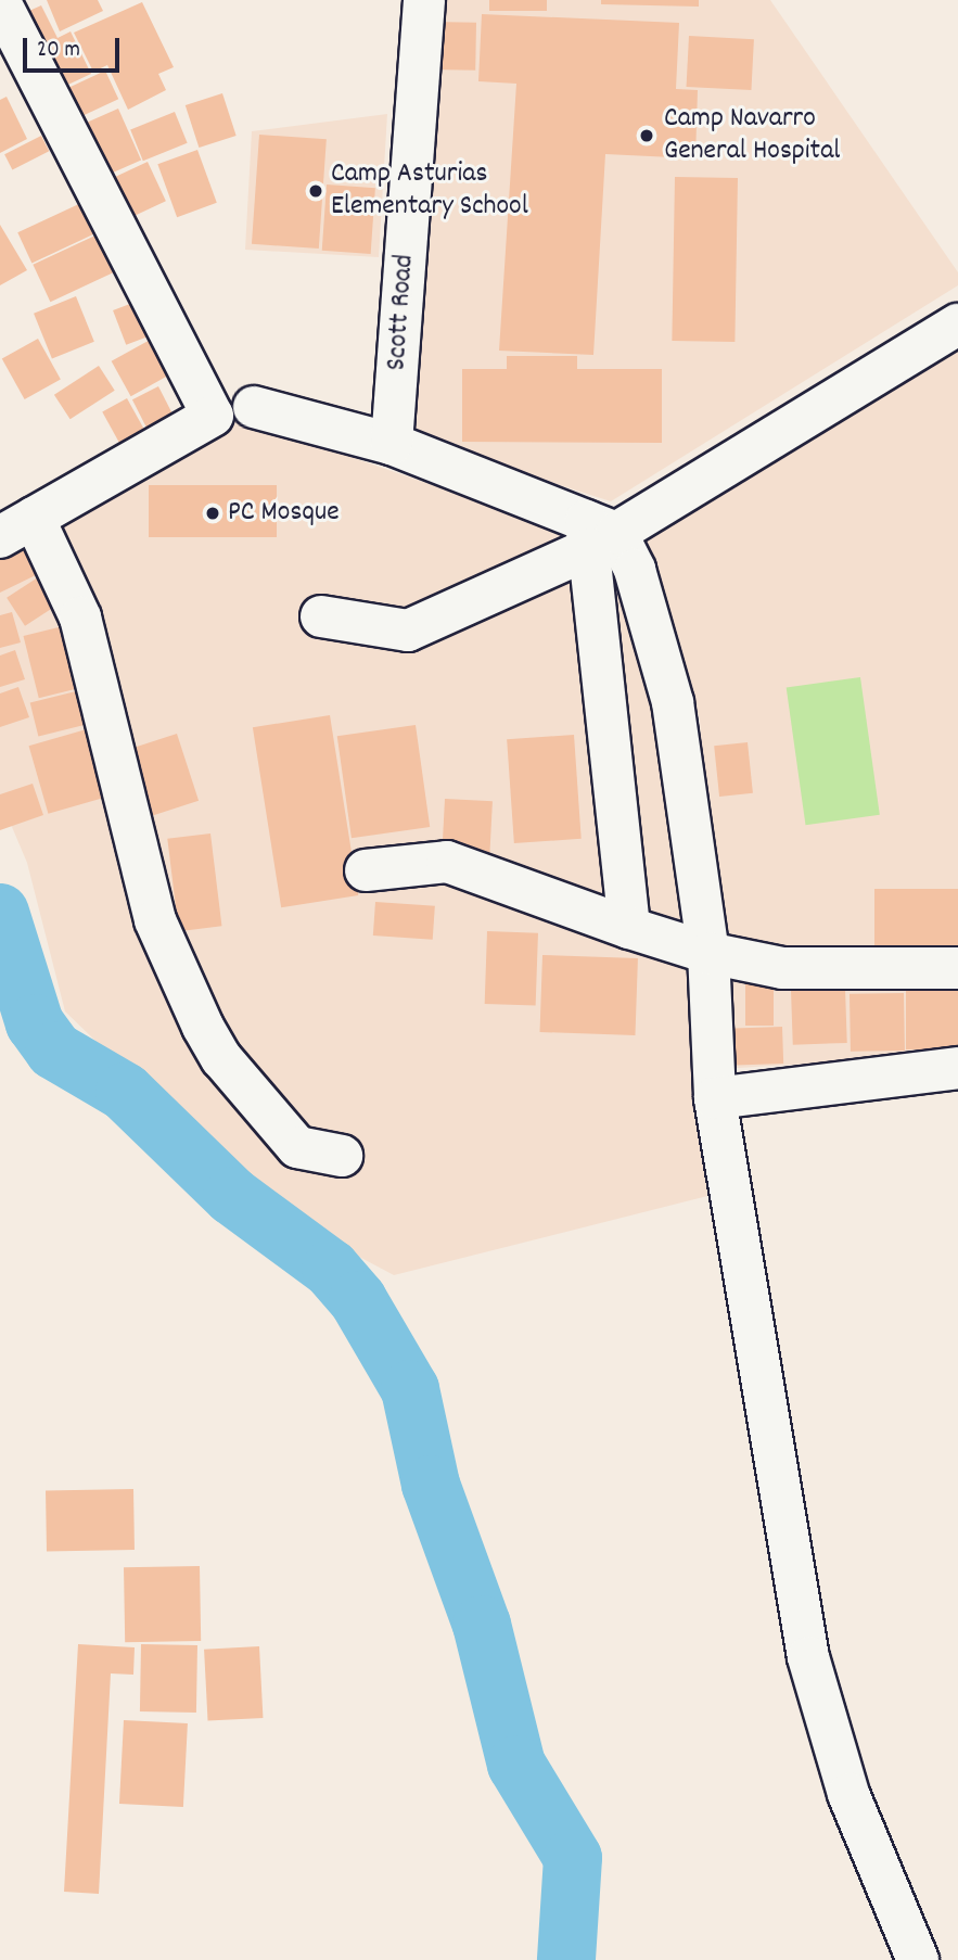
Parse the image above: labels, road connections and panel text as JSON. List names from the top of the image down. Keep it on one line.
{"streets":{"street":["Scott Road"]},"places":["Camp Navarro General Hospital","Camp Asturias Elementary School","PC Mosque"],"scale_bar":"20 m"}
